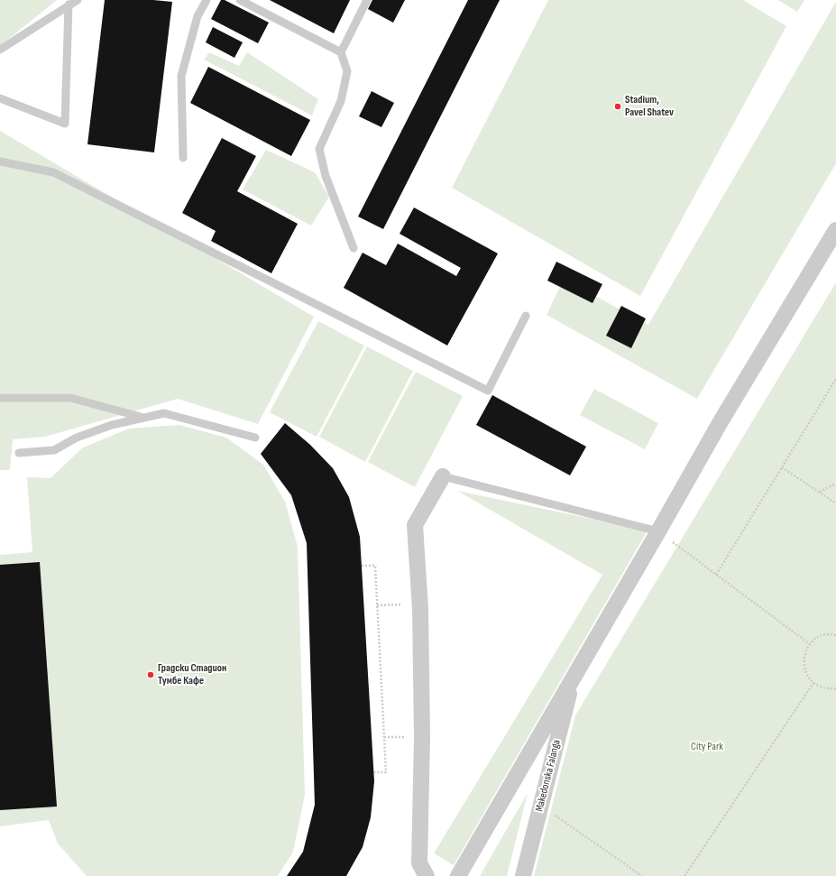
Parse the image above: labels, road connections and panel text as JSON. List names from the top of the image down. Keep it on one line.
{"streets":{"street":["Makedonska Falanga"]},"parks":["City Park"],"places":["Stadium, Pavel Shatev","Градски Стадион Тумбе Кафе"]}
